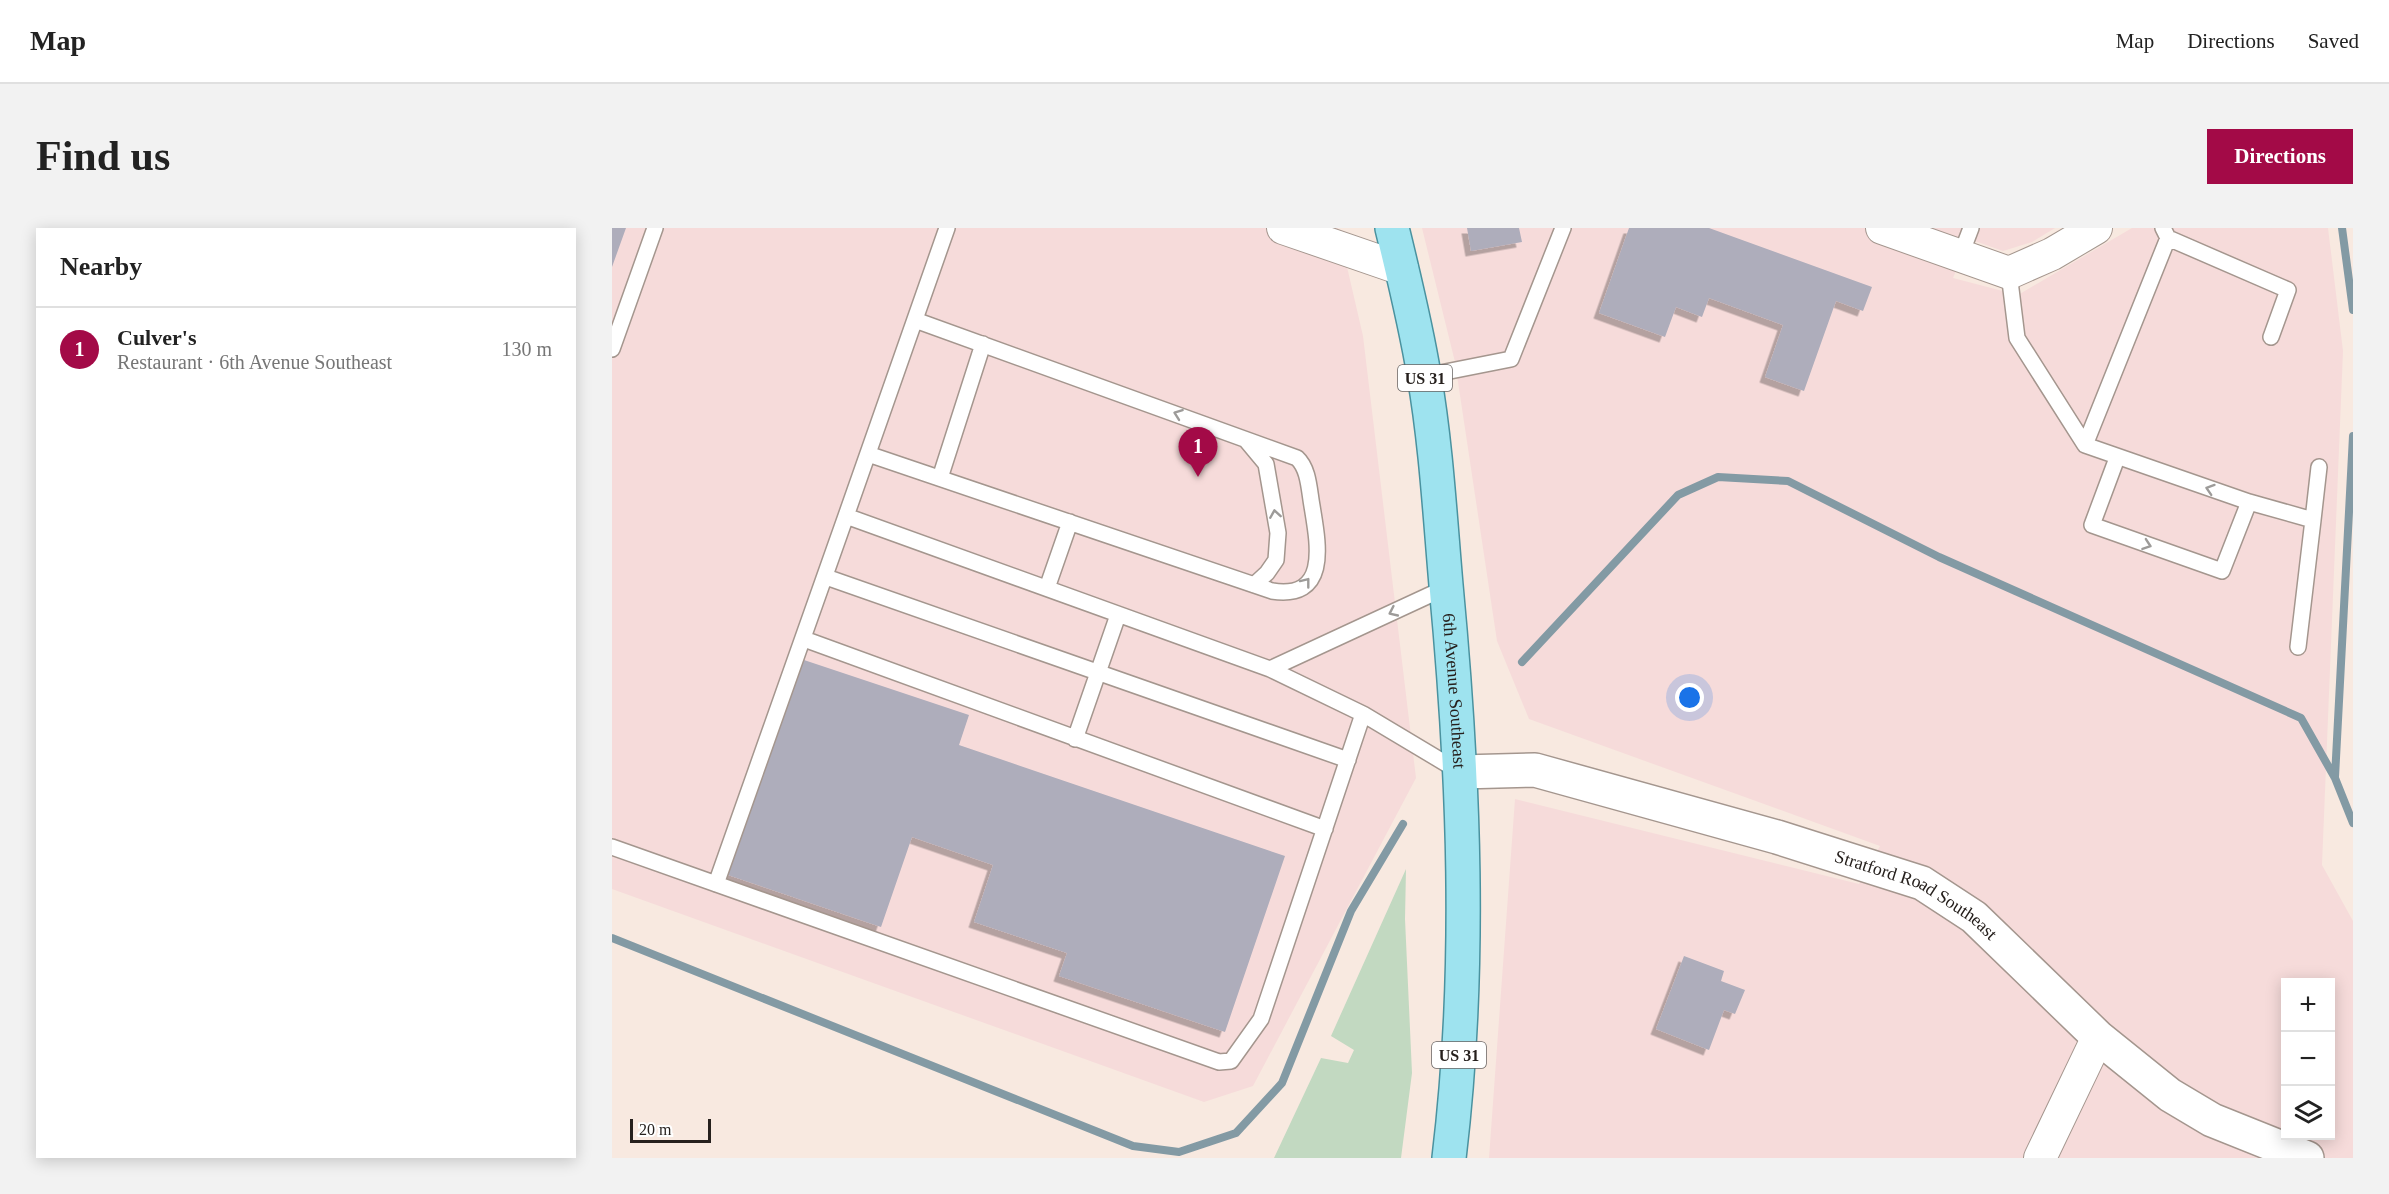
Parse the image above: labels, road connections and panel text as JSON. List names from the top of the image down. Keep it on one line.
{"streets":{"main road":["US 31","6th Avenue Southeast"],"street":["Stratford Road Southeast"]},"crossings":[["6th Avenue Southeast","Stratford Road Southeast"]],"scale_bar":"20 m","page":{"header":"Map","nav":["Map","Directions","Saved"],"buttons":"Directions","title":"Find us","heading":"Nearby","list":[{"mark":"1","name":"Culver's","note":"Restaurant · 6th Avenue Southeast","value":"130 m"}],"pins":"1","map_buttons":["+","−"],"scale":"20 m"}}
